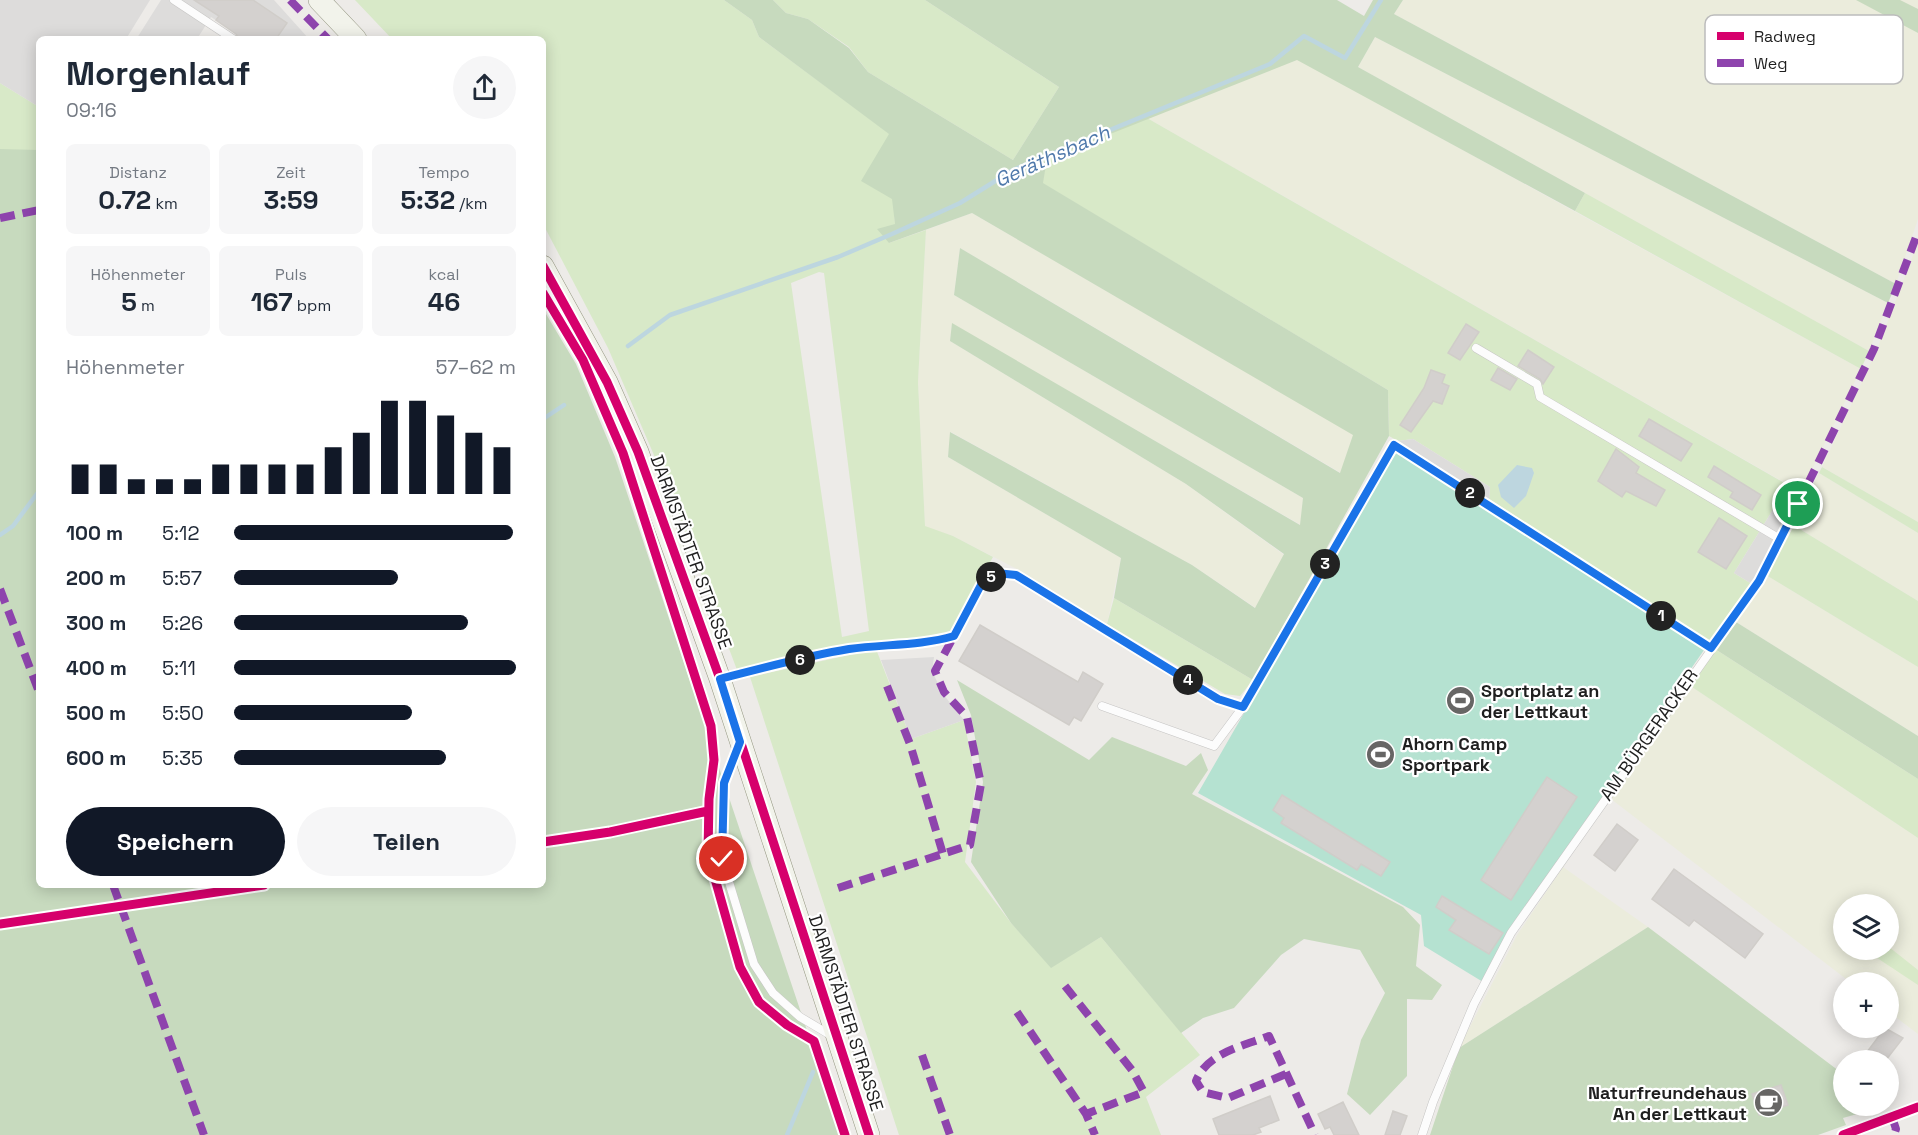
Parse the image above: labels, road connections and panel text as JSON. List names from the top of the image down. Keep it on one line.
{"streets":{"main road":["DARMSTÄDTER STRASSE"],"lane":["AM BÜRGERACKER"]},"water":["Geräthsbach"],"places":{"sports":["Sportplatz an der Lettkaut","Ahorn Camp Sportpark"],"cafe":["Naturfreundehaus An der Lettkaut"]},"legend":["Radweg","Weg"],"page":{"heading":["Morgenlauf","09:16"],"stats":[["Distanz","0.72 km"],["Zeit","3:59"],["Tempo","5:32 /km"],["Höhenmeter","5 m"],["Puls","167 bpm"],["kcal","46"]],"chart":["Höhenmeter","57–62 m"],"pins":["2","3","5","1","6","4"],"list":[{"name":"100 m","note":"5:12"},{"name":"200 m","note":"5:57"},{"name":"300 m","note":"5:26"},{"name":"400 m","note":"5:11"},{"name":"500 m","note":"5:50"},{"name":"600 m","note":"5:35"}],"buttons":["Speichern","Teilen"],"map_buttons":["+","−"]}}
